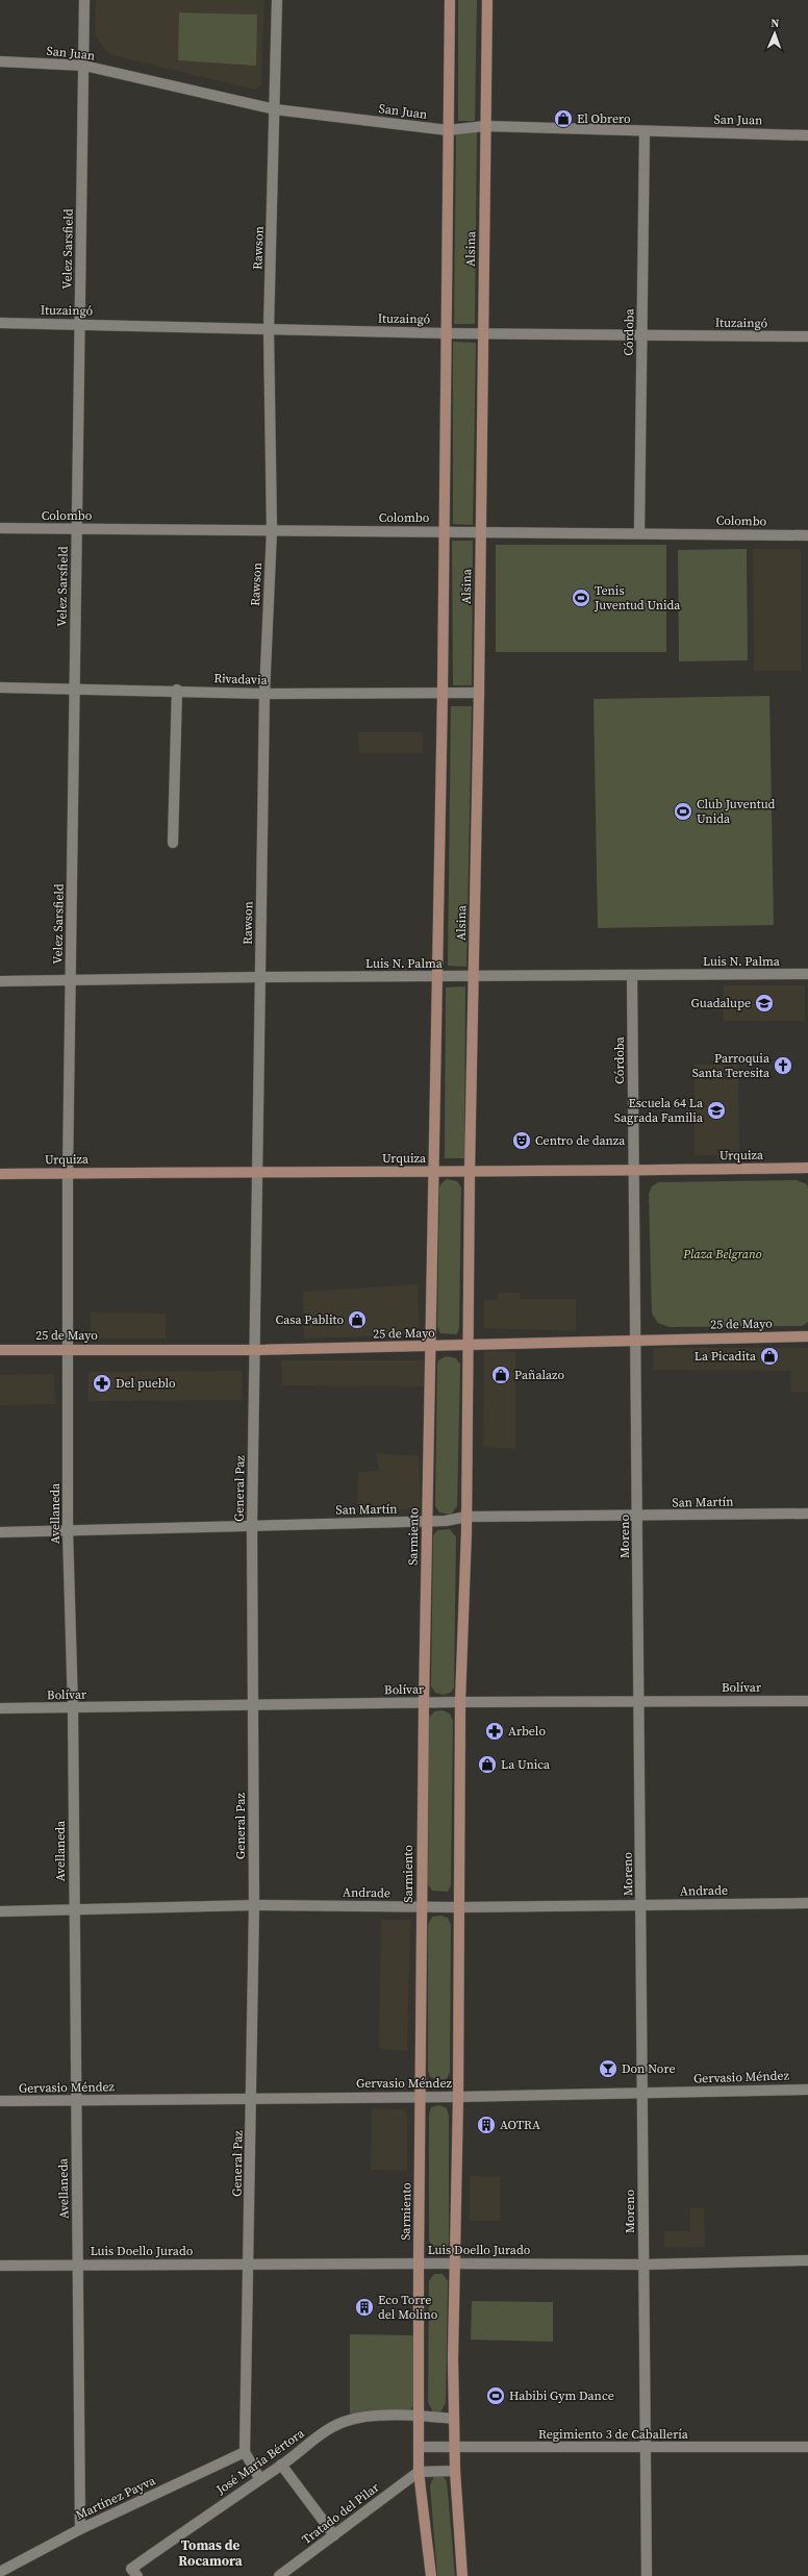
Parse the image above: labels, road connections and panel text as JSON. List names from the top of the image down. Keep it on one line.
{"streets":{"main road":["Alsina","Urquiza","25 de Mayo","Sarmiento"],"street":["San Juan","Rawson","Velez Sarsfield","Ituzaingó","Córdoba","Colombo","Rivadavia","Luis N. Palma","General Paz","San Martín","Avellaneda","Moreno","Bolívar","Andrade","Gervasio Méndez","Luis Doello Jurado","Regimiento 3 de Caballería","José María Bértora","Martínez Payva","Tratado del Pilar"]},"crossings":[["San Juan","Rawson"],["San Juan","Velez Sarsfield"],["San Juan","Alsina"],["San Juan","Córdoba"],["Rawson","Ituzaingó"],["Rawson","Colombo"],["Rawson","Rivadavia"],["Rawson","Luis N. Palma"],["Rawson","Urquiza"],["Rawson","General Paz"],["Velez Sarsfield","Ituzaingó"],["Velez Sarsfield","Colombo"],["Velez Sarsfield","Rivadavia"],["Velez Sarsfield","Luis N. Palma"],["Velez Sarsfield","Urquiza"],["Velez Sarsfield","Avellaneda"],["Alsina","Ituzaingó"],["Alsina","Colombo"],["Alsina","Rivadavia"],["Alsina","Luis N. Palma"],["Alsina","Urquiza"],["Alsina","Sarmiento"],["Ituzaingó","Córdoba"],["Córdoba","Colombo"],["Córdoba","Luis N. Palma"],["Córdoba","Urquiza"],["Córdoba","Moreno"],["Urquiza","General Paz"],["Urquiza","Avellaneda"],["Urquiza","Sarmiento"],["Urquiza","Moreno"],["25 de Mayo","General Paz"],["25 de Mayo","Avellaneda"],["25 de Mayo","Sarmiento"],["25 de Mayo","Moreno"],["General Paz","San Martín"],["General Paz","Bolívar"],["General Paz","Andrade"],["General Paz","Gervasio Méndez"],["General Paz","Luis Doello Jurado"],["General Paz","Martínez Payva"],["San Martín","Avellaneda"],["San Martín","Sarmiento"],["San Martín","Moreno"],["Avellaneda","Bolívar"],["Avellaneda","Andrade"],["Avellaneda","Gervasio Méndez"],["Avellaneda","Luis Doello Jurado"],["Avellaneda","Martínez Payva"],["Sarmiento","Bolívar"],["Sarmiento","Andrade"],["Sarmiento","Gervasio Méndez"],["Sarmiento","Luis Doello Jurado"],["Sarmiento","Regimiento 3 de Caballería"],["Sarmiento","José María Bértora"],["Sarmiento","Tratado del Pilar"],["Moreno","Bolívar"],["Moreno","Andrade"],["Moreno","Gervasio Méndez"],["Moreno","Luis Doello Jurado"],["Moreno","Regimiento 3 de Caballería"]],"districts":["Tomas de Rocamora"],"parks":["Plaza Belgrano"],"places":{"shop":["El Obrero","Casa Pablito","La Picadita","Pañalazo","La Unica"],"sports":["Tenis Juventud Unida","Club Juventud Unida","Habibi Gym Dance"],"school or university":["Guadalupe","Escuela 64 La Sagrada Familia"],"church":["Parroquia Santa Teresita"],"theatre":["Centro de danza"],"pharmacy":["Del pueblo","Arbelo"],"bar":["Don Nore"],"building":["AOTRA","Eco Torre del Molino"]},"north":"top"}
